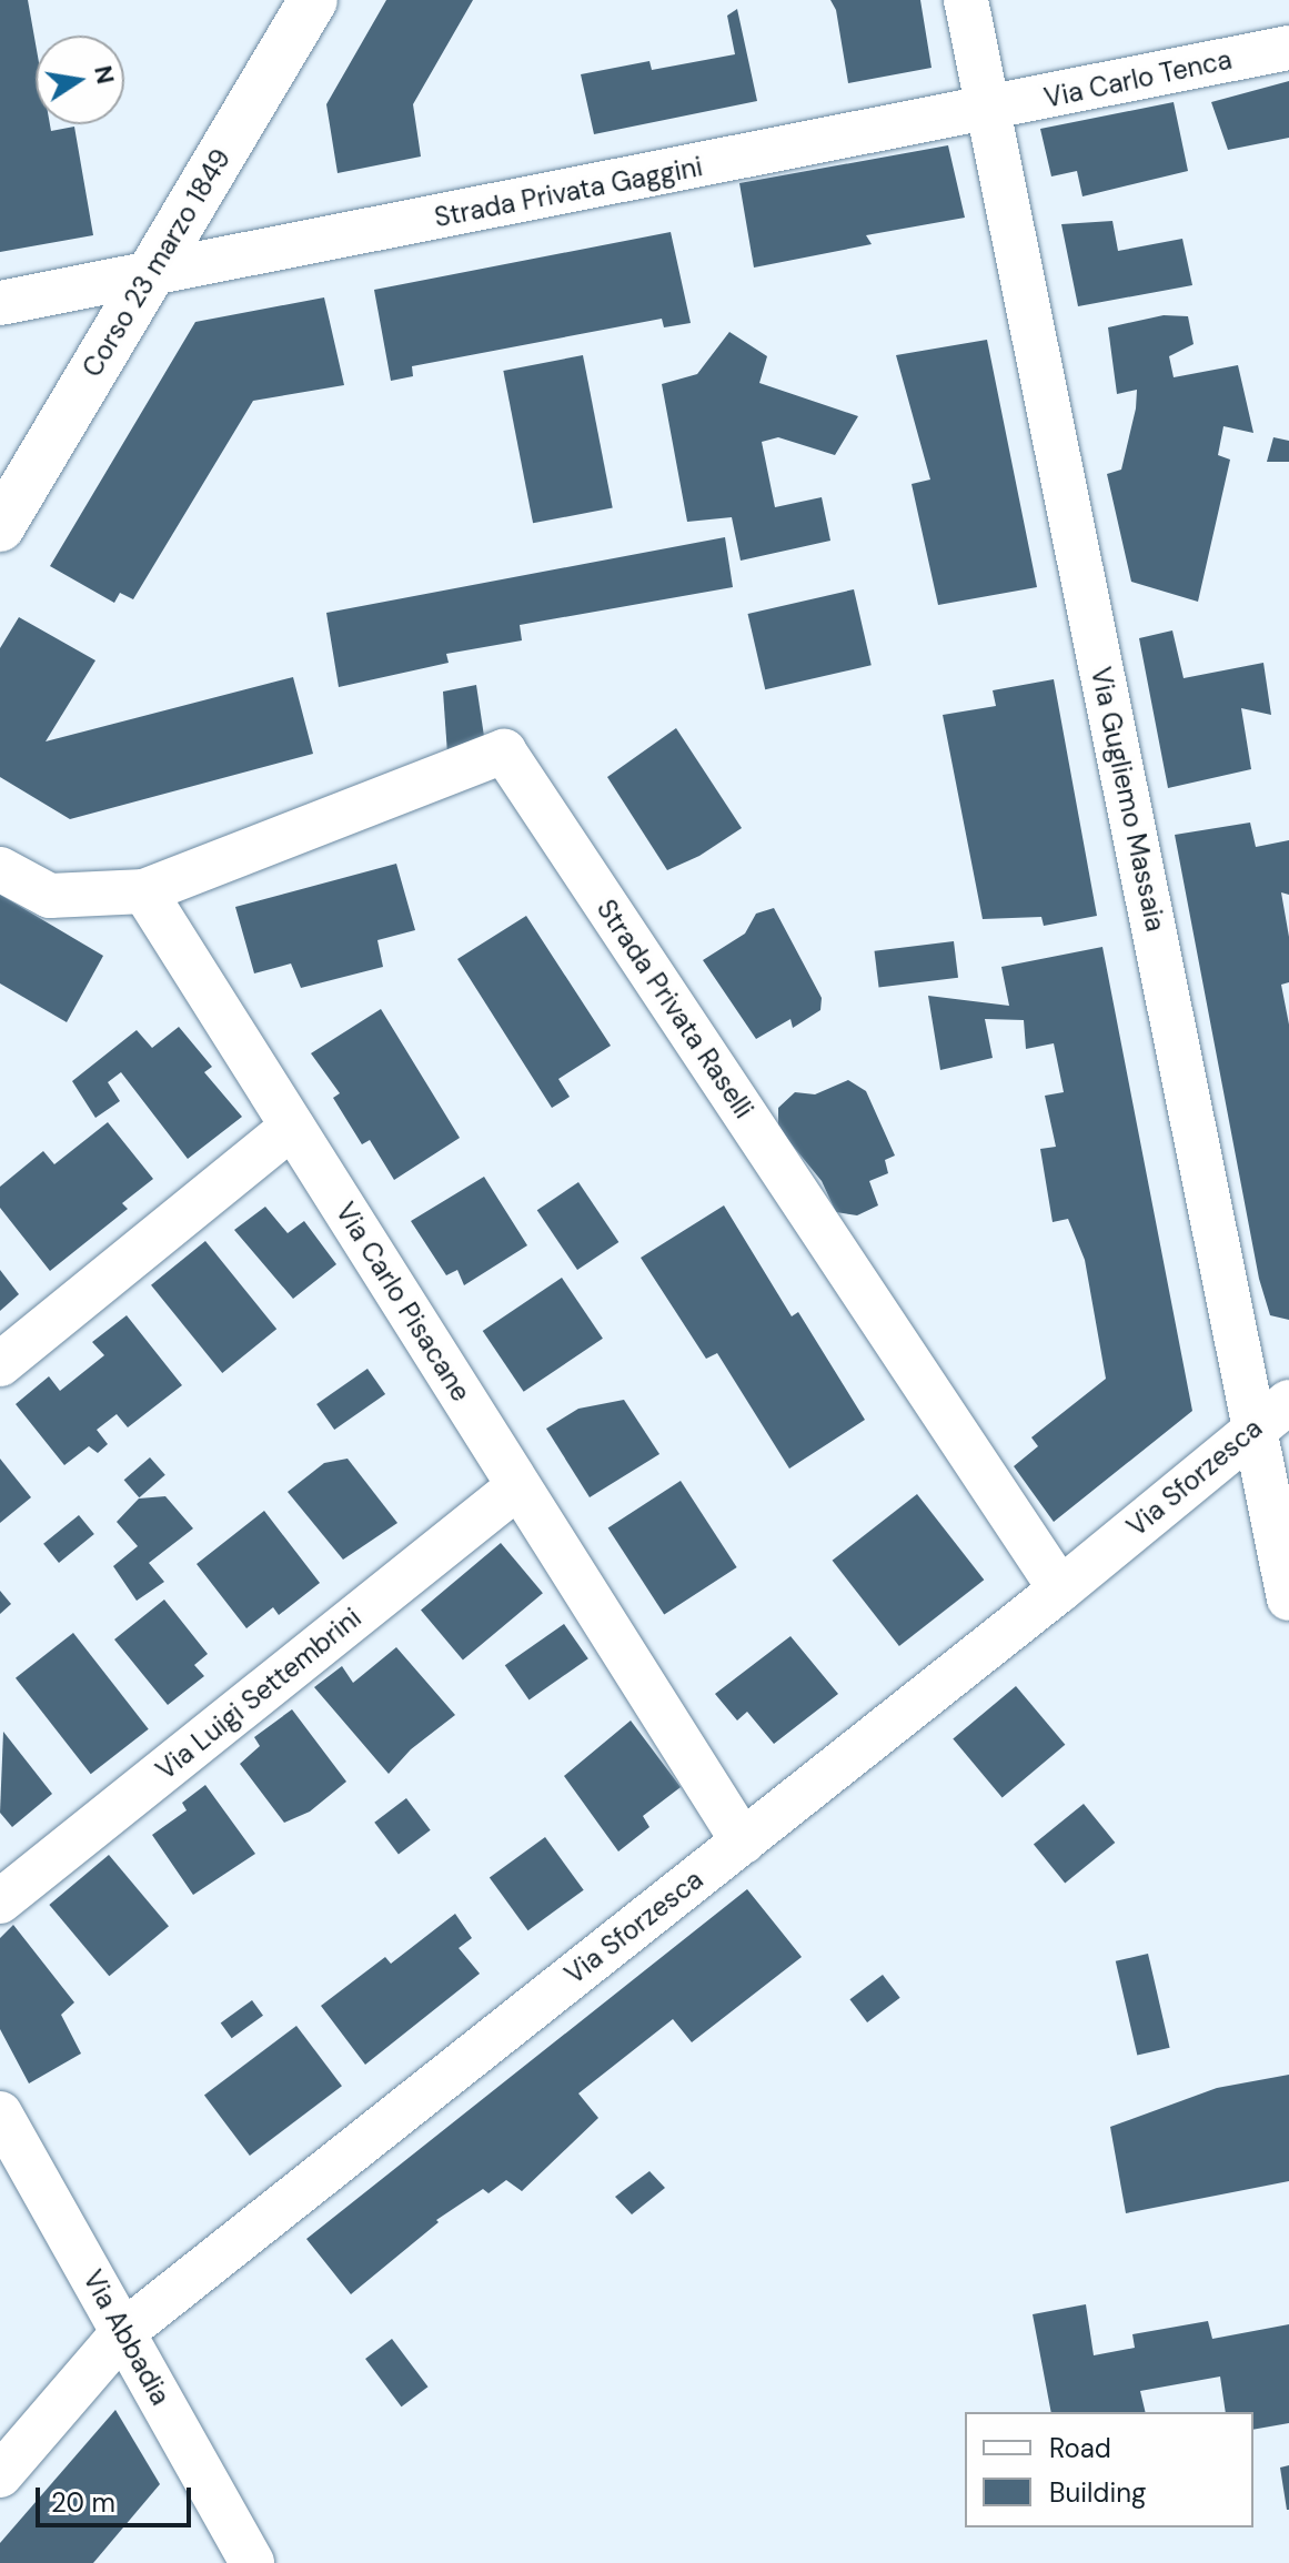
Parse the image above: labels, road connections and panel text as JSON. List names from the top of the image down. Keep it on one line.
{"streets":{"main road":["Corso 23 marzo 1849"],"street":["Via Carlo Tenca","Strada Privata Gaggini","Via Gugliemo Massaia","Strada Privata Raselli","Via Carlo Pisacane","Via Sforzesca","Via Luigi Settembrini","Via Abbadia"]},"crossings":[["Via Carlo Tenca","Strada Privata Gaggini"],["Via Carlo Tenca","Via Gugliemo Massaia"],["Strada Privata Gaggini","Corso 23 marzo 1849"],["Strada Privata Gaggini","Via Gugliemo Massaia"],["Via Gugliemo Massaia","Via Sforzesca"],["Strada Privata Raselli","Via Carlo Pisacane"],["Strada Privata Raselli","Via Sforzesca"],["Via Carlo Pisacane","Via Sforzesca"],["Via Carlo Pisacane","Via Luigi Settembrini"],["Via Sforzesca","Via Abbadia"]],"legend":["Road","Building"],"scale_bar":"20 m","north":"right"}
